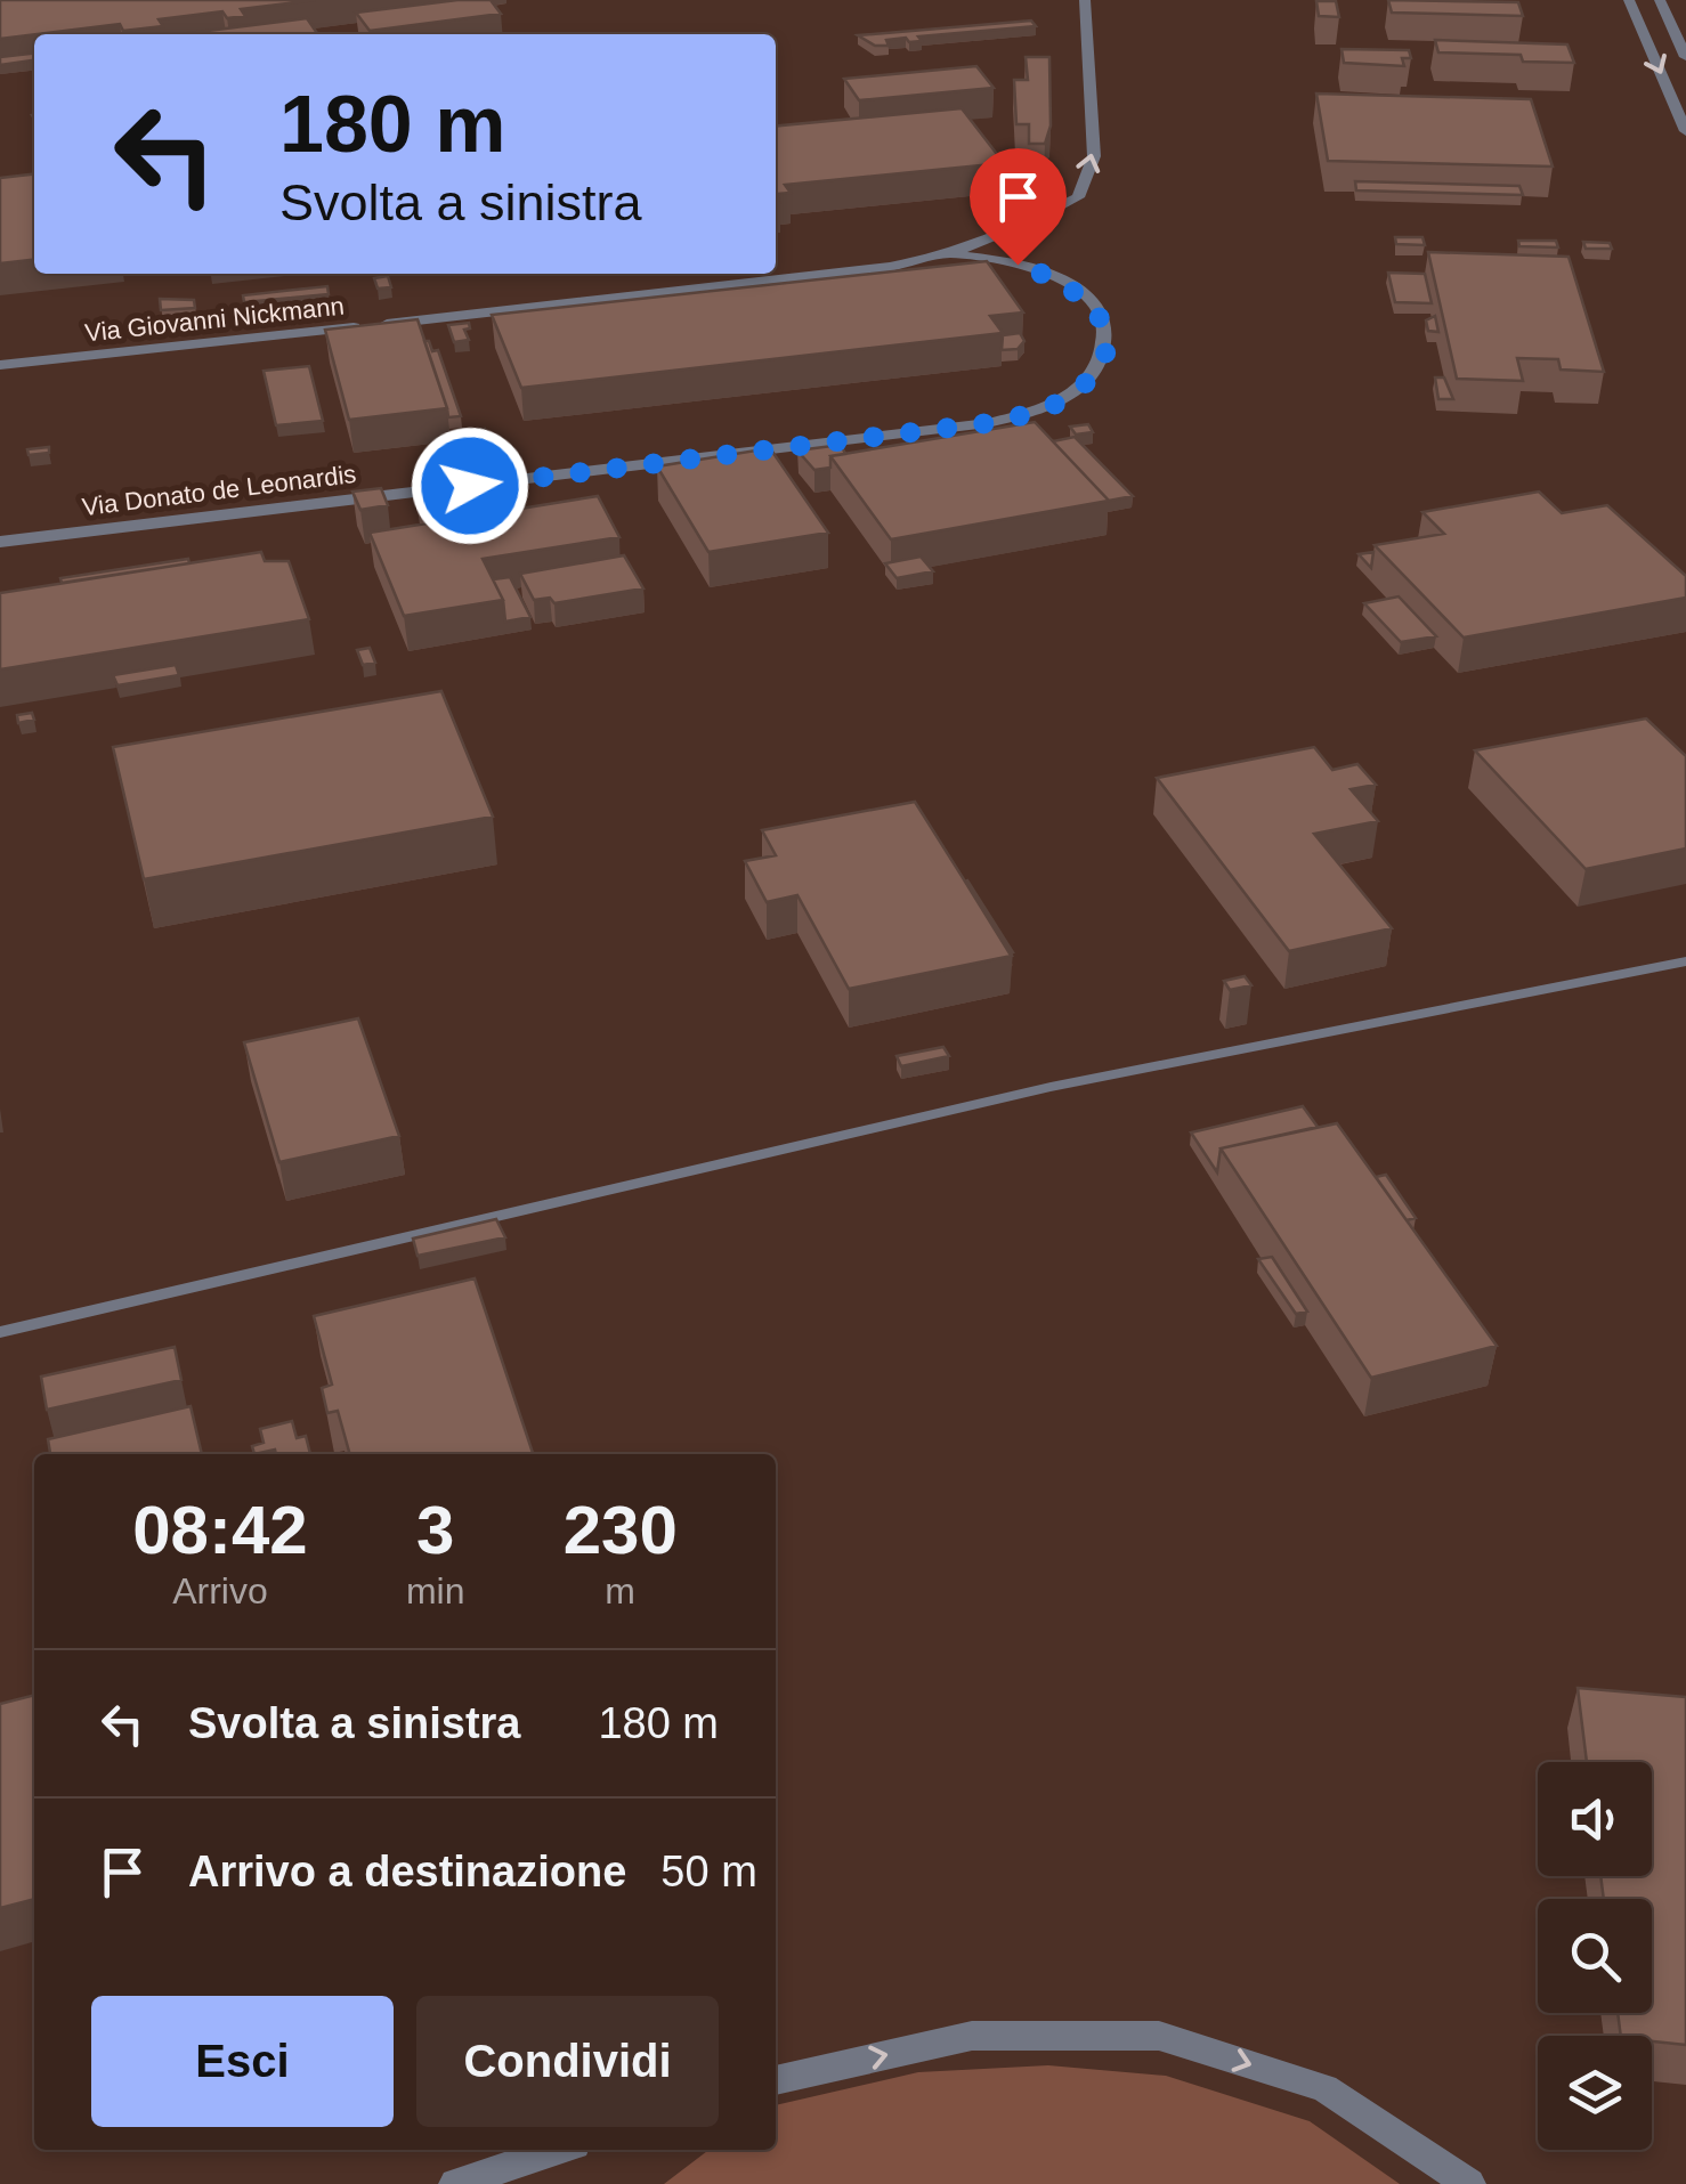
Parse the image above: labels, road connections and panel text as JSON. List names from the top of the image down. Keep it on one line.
{"streets":{"street":["Via Giovanni Nickmann","Via Donato de Leonardis"]},"crossings":[["Via Giovanni Nickmann","Via Donato de Leonardis"]],"page":{"turn":["180 m","Svolta a sinistra"],"eta":["08:42","Arrivo","3","min","230","m"],"list":[{"name":"Svolta a sinistra","value":"180 m"},{"name":"Arrivo a destinazione","value":"50 m"}],"buttons":["Esci","Condividi"]}}
